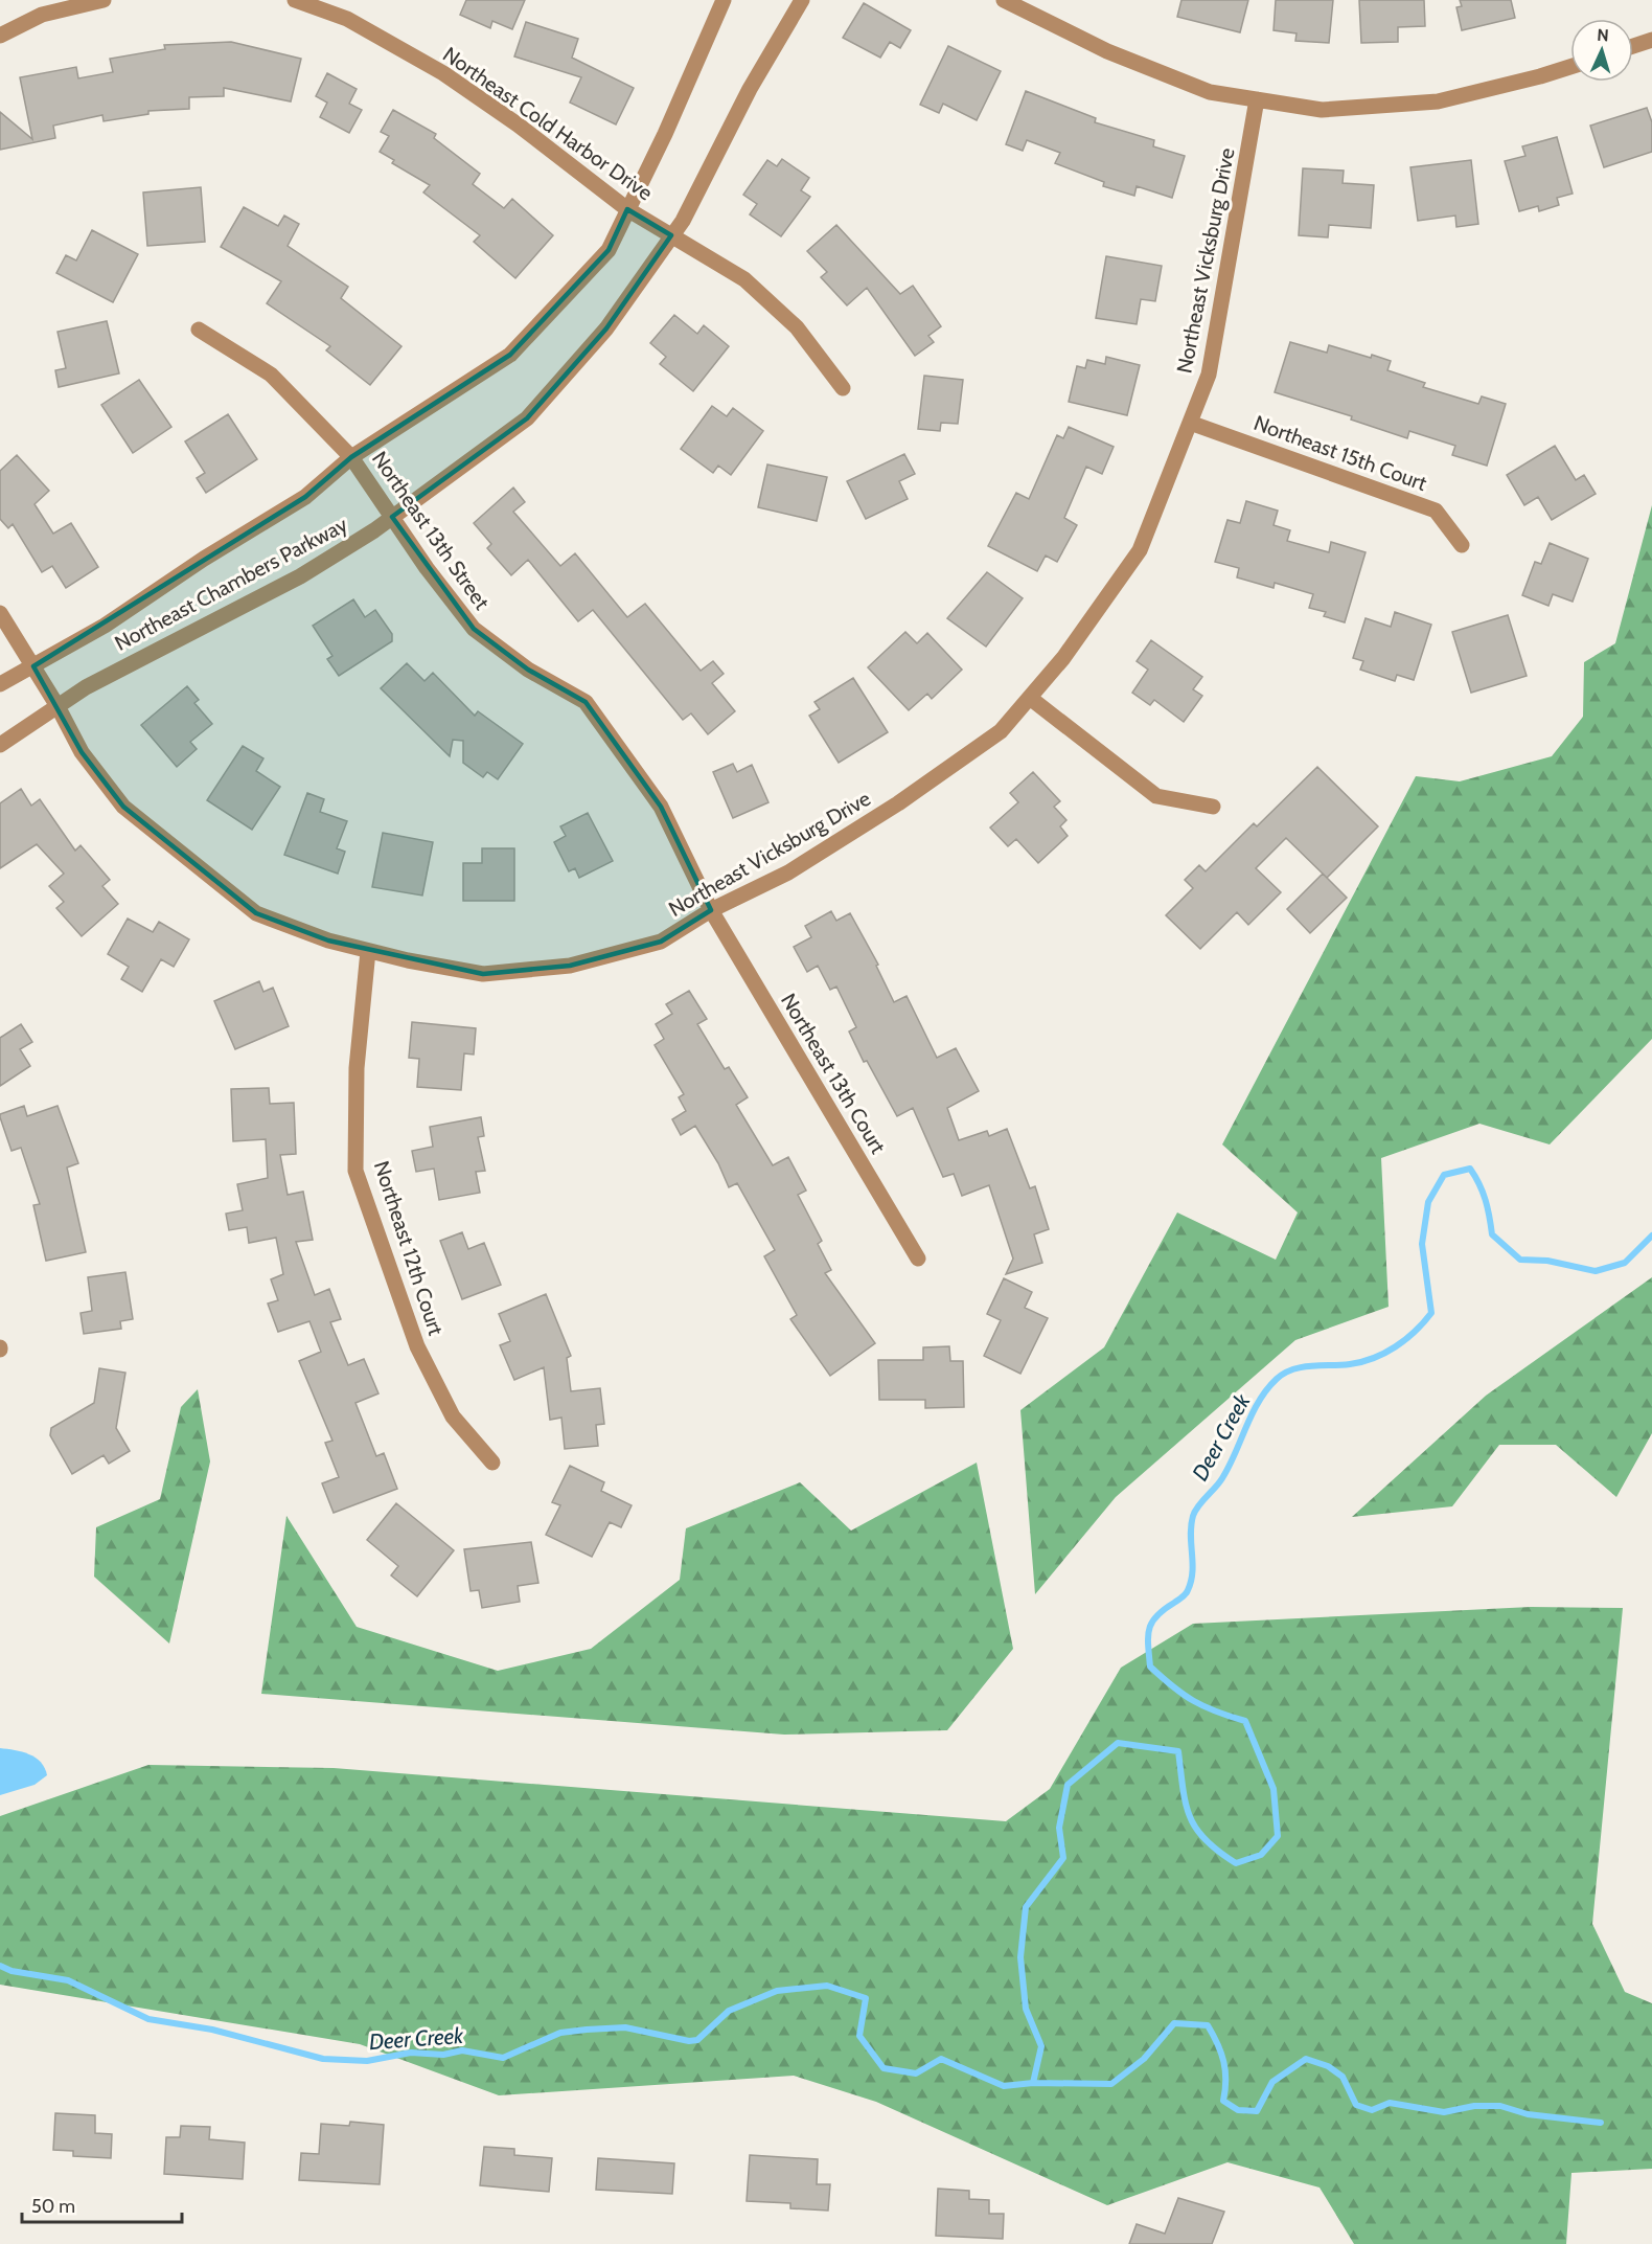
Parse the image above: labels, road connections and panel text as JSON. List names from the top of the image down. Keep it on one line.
{"streets":{"street":["Northeast Cold Harbor Drive","Northeast Vicksburg Drive","Northeast 15th Court","Northeast 13th Street","Northeast Chambers Parkway","Northeast 13th Court","Northeast 12th Court"]},"crossings":[["Northeast Cold Harbor Drive","Northeast Chambers Parkway"],["Northeast Vicksburg Drive","Northeast 15th Court"],["Northeast Vicksburg Drive","Northeast 13th Street"],["Northeast Vicksburg Drive","Northeast Chambers Parkway"],["Northeast Vicksburg Drive","Northeast 13th Court"],["Northeast Vicksburg Drive","Northeast 12th Court"],["Northeast 13th Street","Northeast Chambers Parkway"],["Northeast 13th Street","Northeast 13th Court"]],"water":["Deer Creek"],"scale_bar":"50 m","north":"top"}
